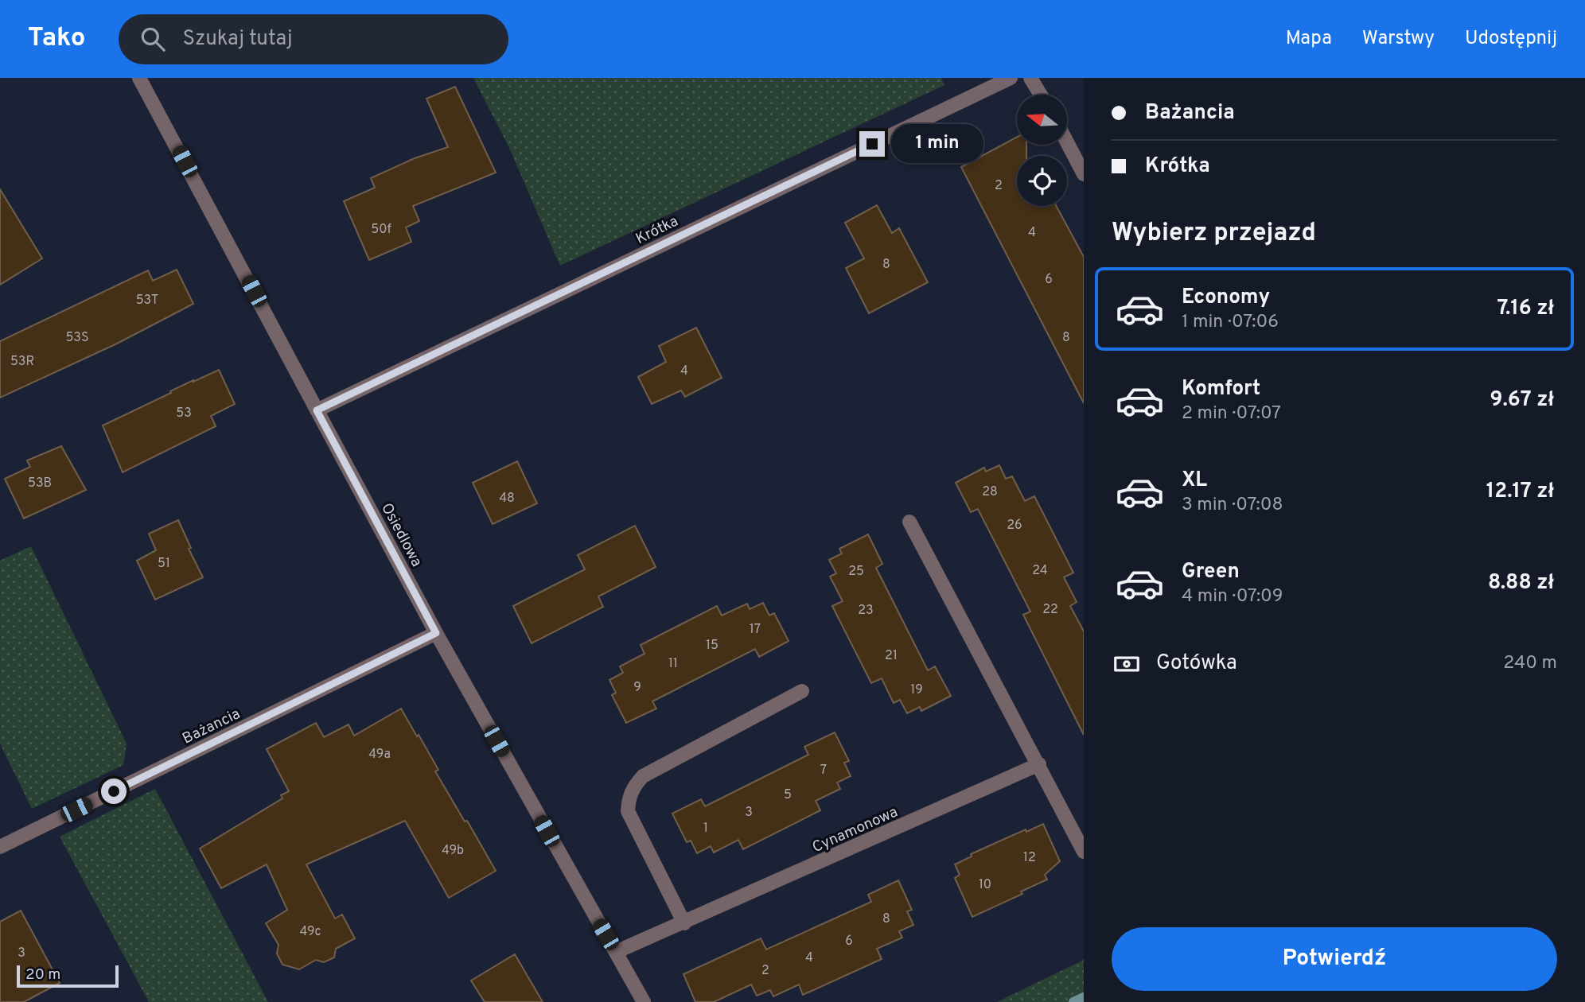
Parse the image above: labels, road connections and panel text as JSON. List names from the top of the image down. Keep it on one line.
{"streets":{"street":["Krótka","Osiedlowa","Bażancia","Cynamonowa"]},"crossings":[["Krótka","Osiedlowa"],["Osiedlowa","Bażancia"],["Osiedlowa","Cynamonowa"]],"house_numbers":["2","50f","4","8","6","53T","53S","8","53R","4","53","53B","28","48","26","51","24","25","22","23","17","15","21","11","9","19","49a","7","5","3","1","49b","12","10","8","49c","6","3","4","2"],"scale_bar":"20 m","north":"left","page":{"header":"Tako","search":"Szukaj tutaj","nav":["Mapa","Warstwy","Udostępnij"],"banner":["Bażancia","Krótka"],"bubble":"1 min","heading":"Wybierz przejazd","list":[{"name":"Economy","note":"1 min · 07:06","value":"7.16 zł"},{"name":"Komfort","note":"2 min · 07:07","value":"9.67 zł"},{"name":"XL","note":"3 min · 07:08","value":"12.17 zł"},{"name":"Green","note":"4 min · 07:09","value":"8.88 zł"}],"pay":["Gotówka","240 m"],"buttons":"Potwierdź","scale":"20 m"}}
